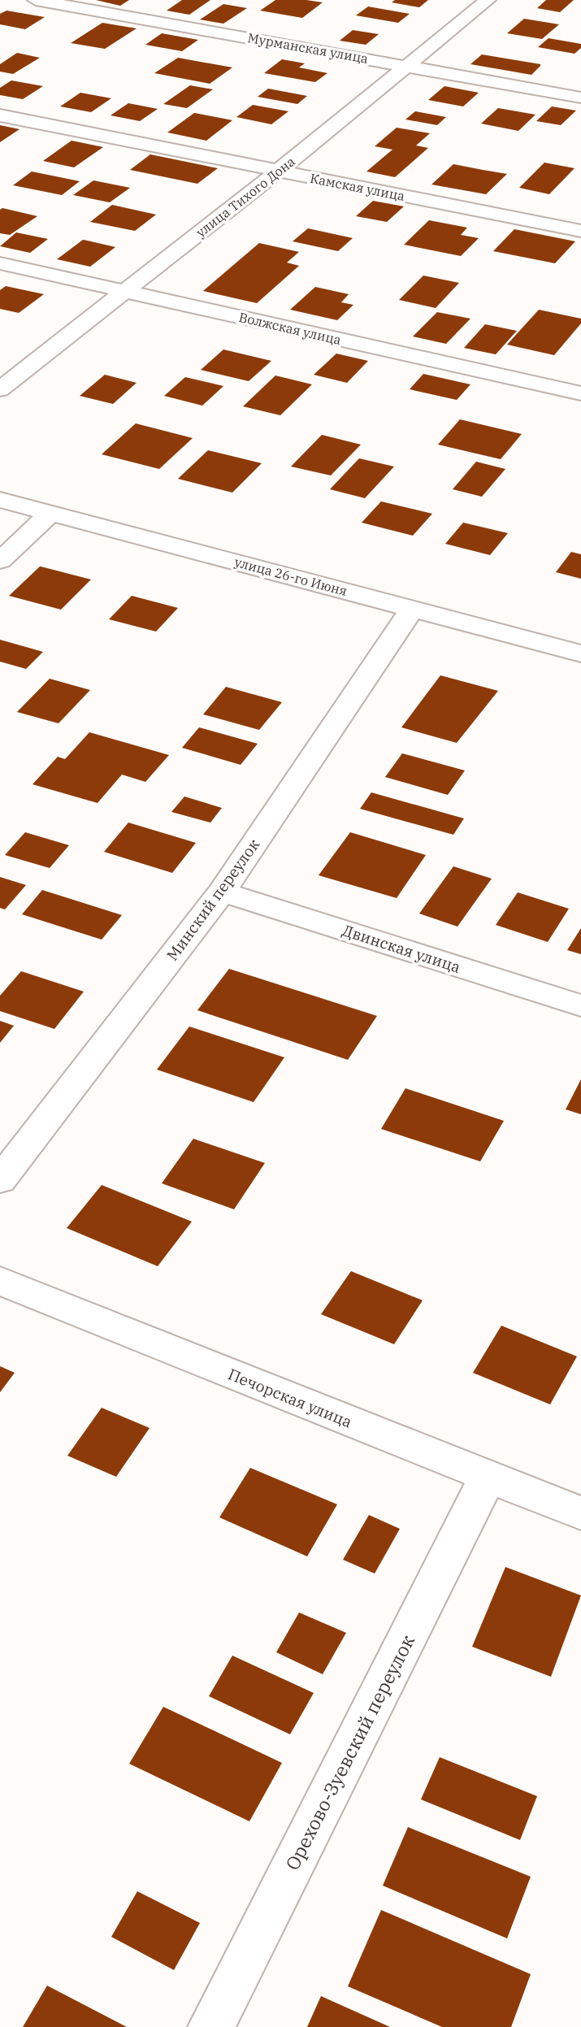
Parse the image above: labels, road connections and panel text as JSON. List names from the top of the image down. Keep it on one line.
{"streets":{"street":["Мурманская улица","Камская улица","улица Тихого Дона","Волжская улица","улица 26-го Июня","Минский переулок","Двинская улица","Печорская улица","Орехово-Зуевский переулок"]},"crossings":[["Мурманская улица","улица Тихого Дона"],["Камская улица","улица Тихого Дона"],["улица Тихого Дона","Волжская улица"],["улица 26-го Июня","Минский переулок"],["Минский переулок","Двинская улица"],["Печорская улица","Орехово-Зуевский переулок"]]}
